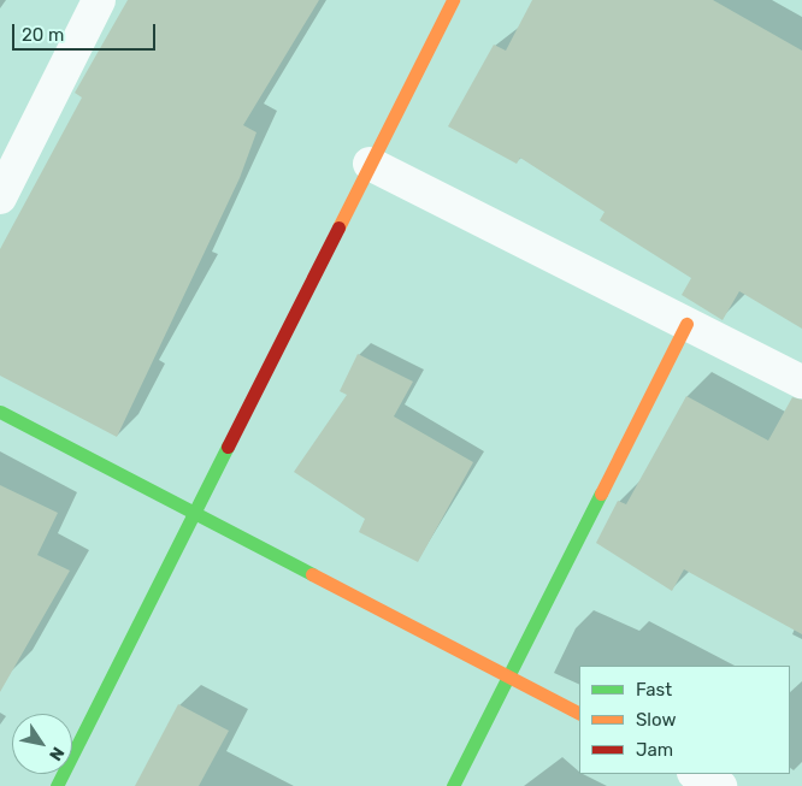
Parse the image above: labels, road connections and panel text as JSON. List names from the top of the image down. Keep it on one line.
{"legend":["Fast","Slow","Jam"],"scale_bar":"20 m","north":"bottom right"}
